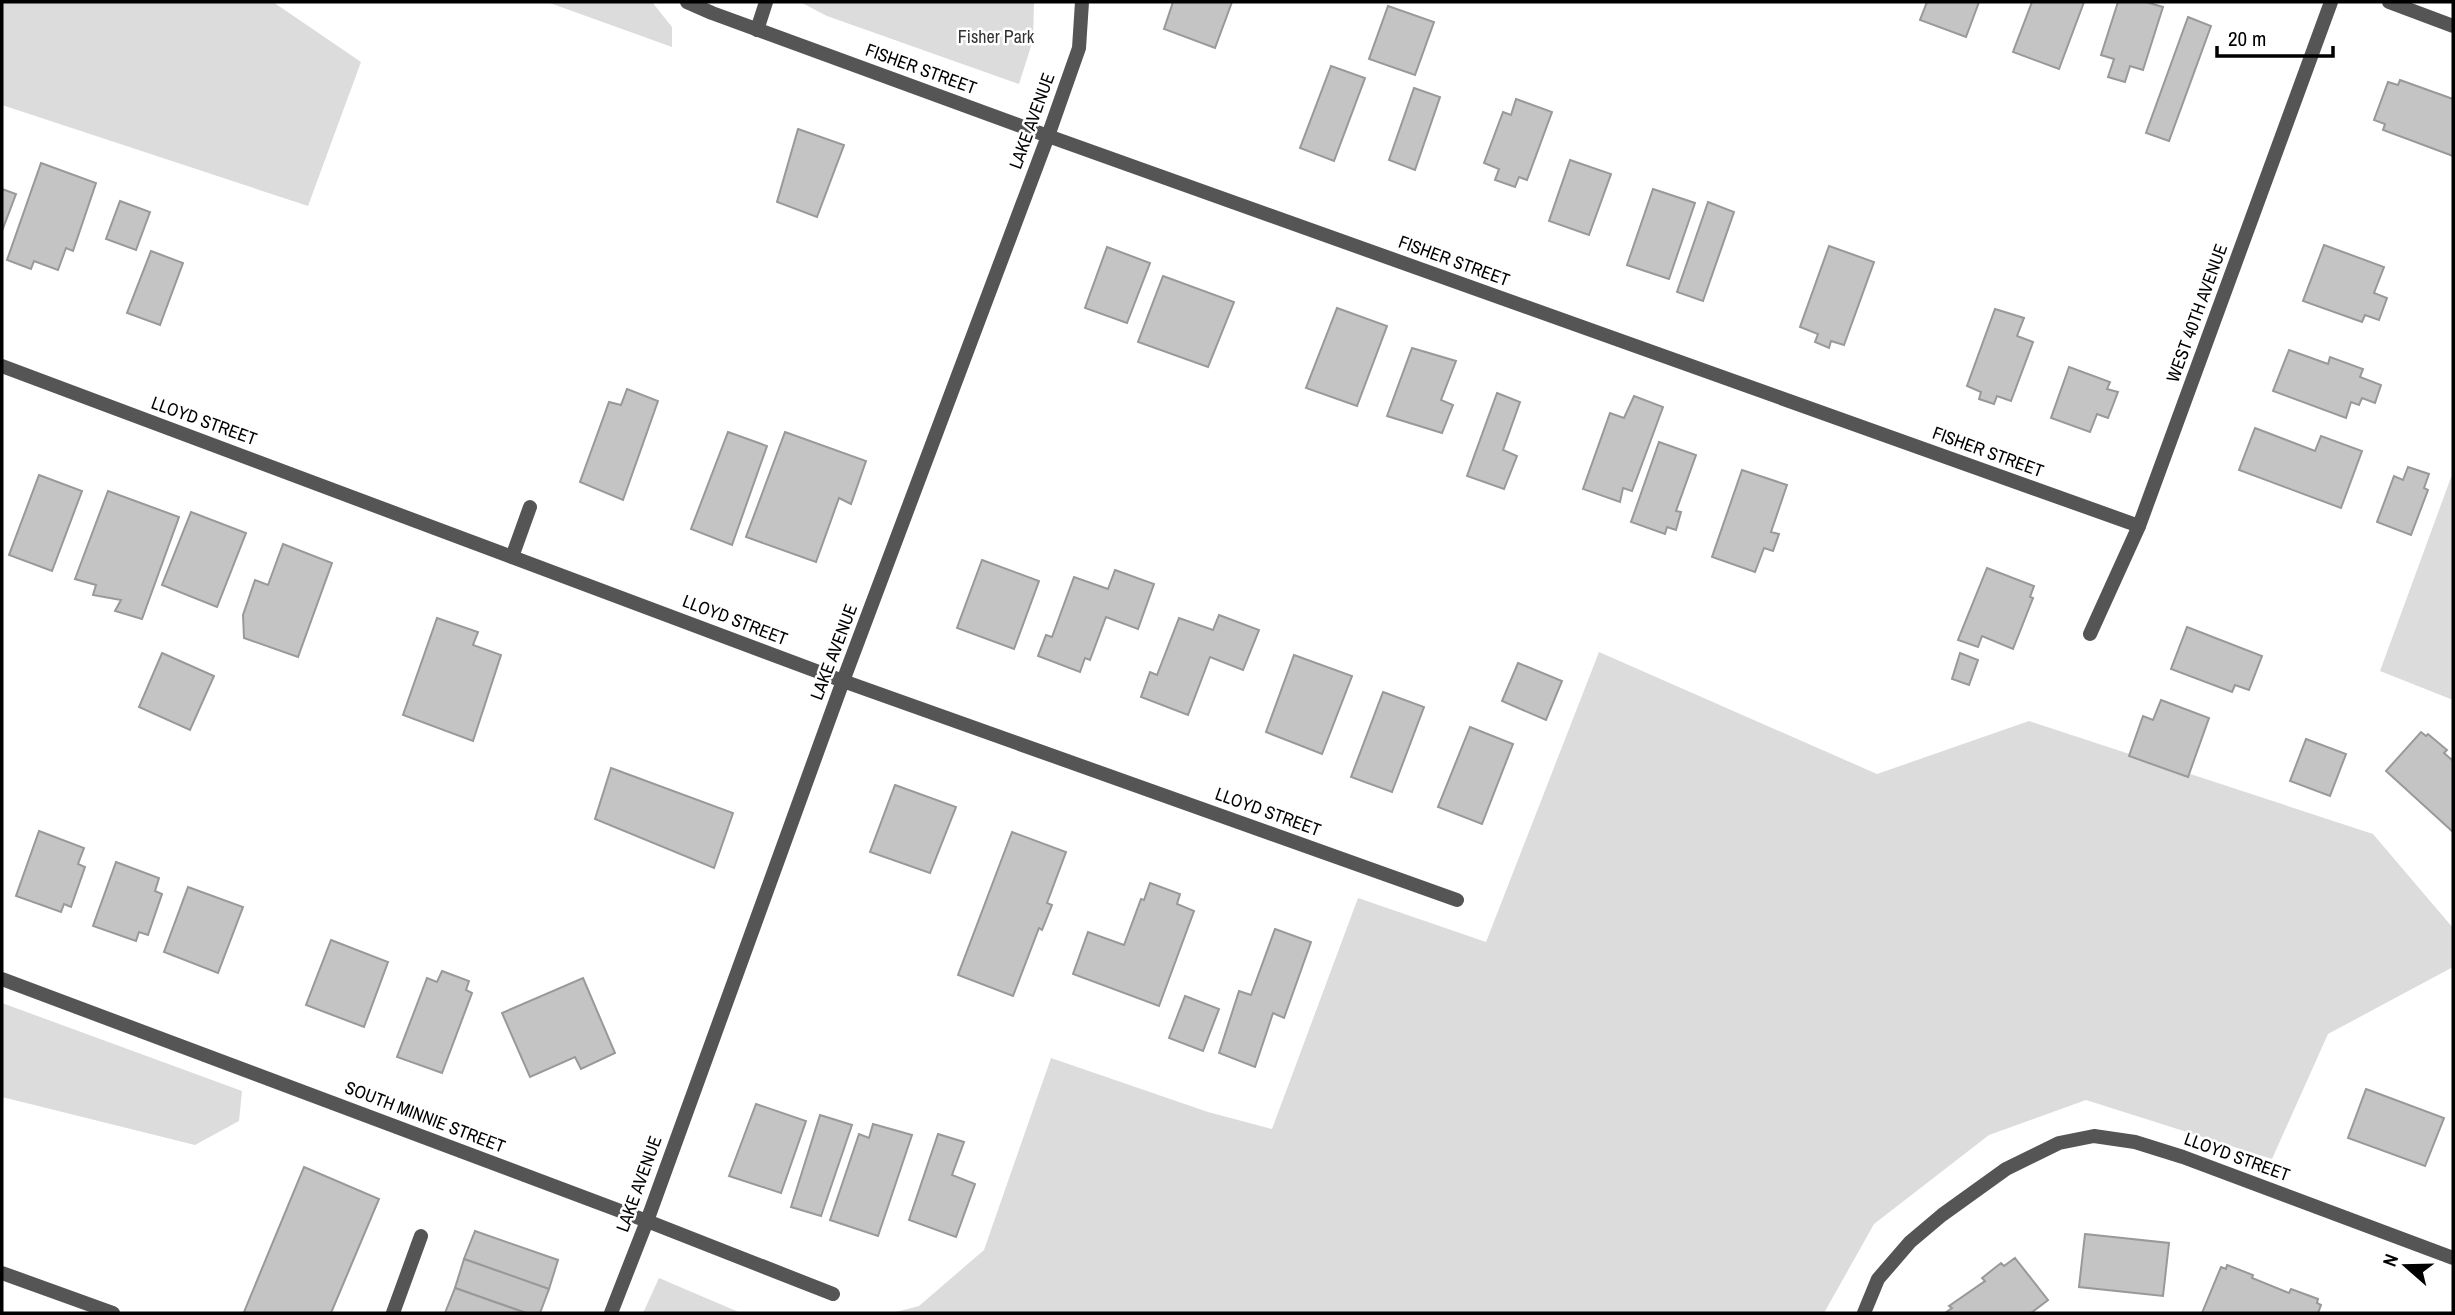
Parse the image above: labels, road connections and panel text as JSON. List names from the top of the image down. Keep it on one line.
{"streets":{"street":["FISHER STREET","LAKE AVENUE","WEST 40TH AVENUE","LLOYD STREET","SOUTH MINNIE STREET"]},"crossings":[["FISHER STREET","LAKE AVENUE"],["FISHER STREET","WEST 40TH AVENUE"],["LAKE AVENUE","LLOYD STREET"],["LAKE AVENUE","SOUTH MINNIE STREET"]],"parks":["Fisher Park"],"scale_bar":"20 m","north":"left"}
